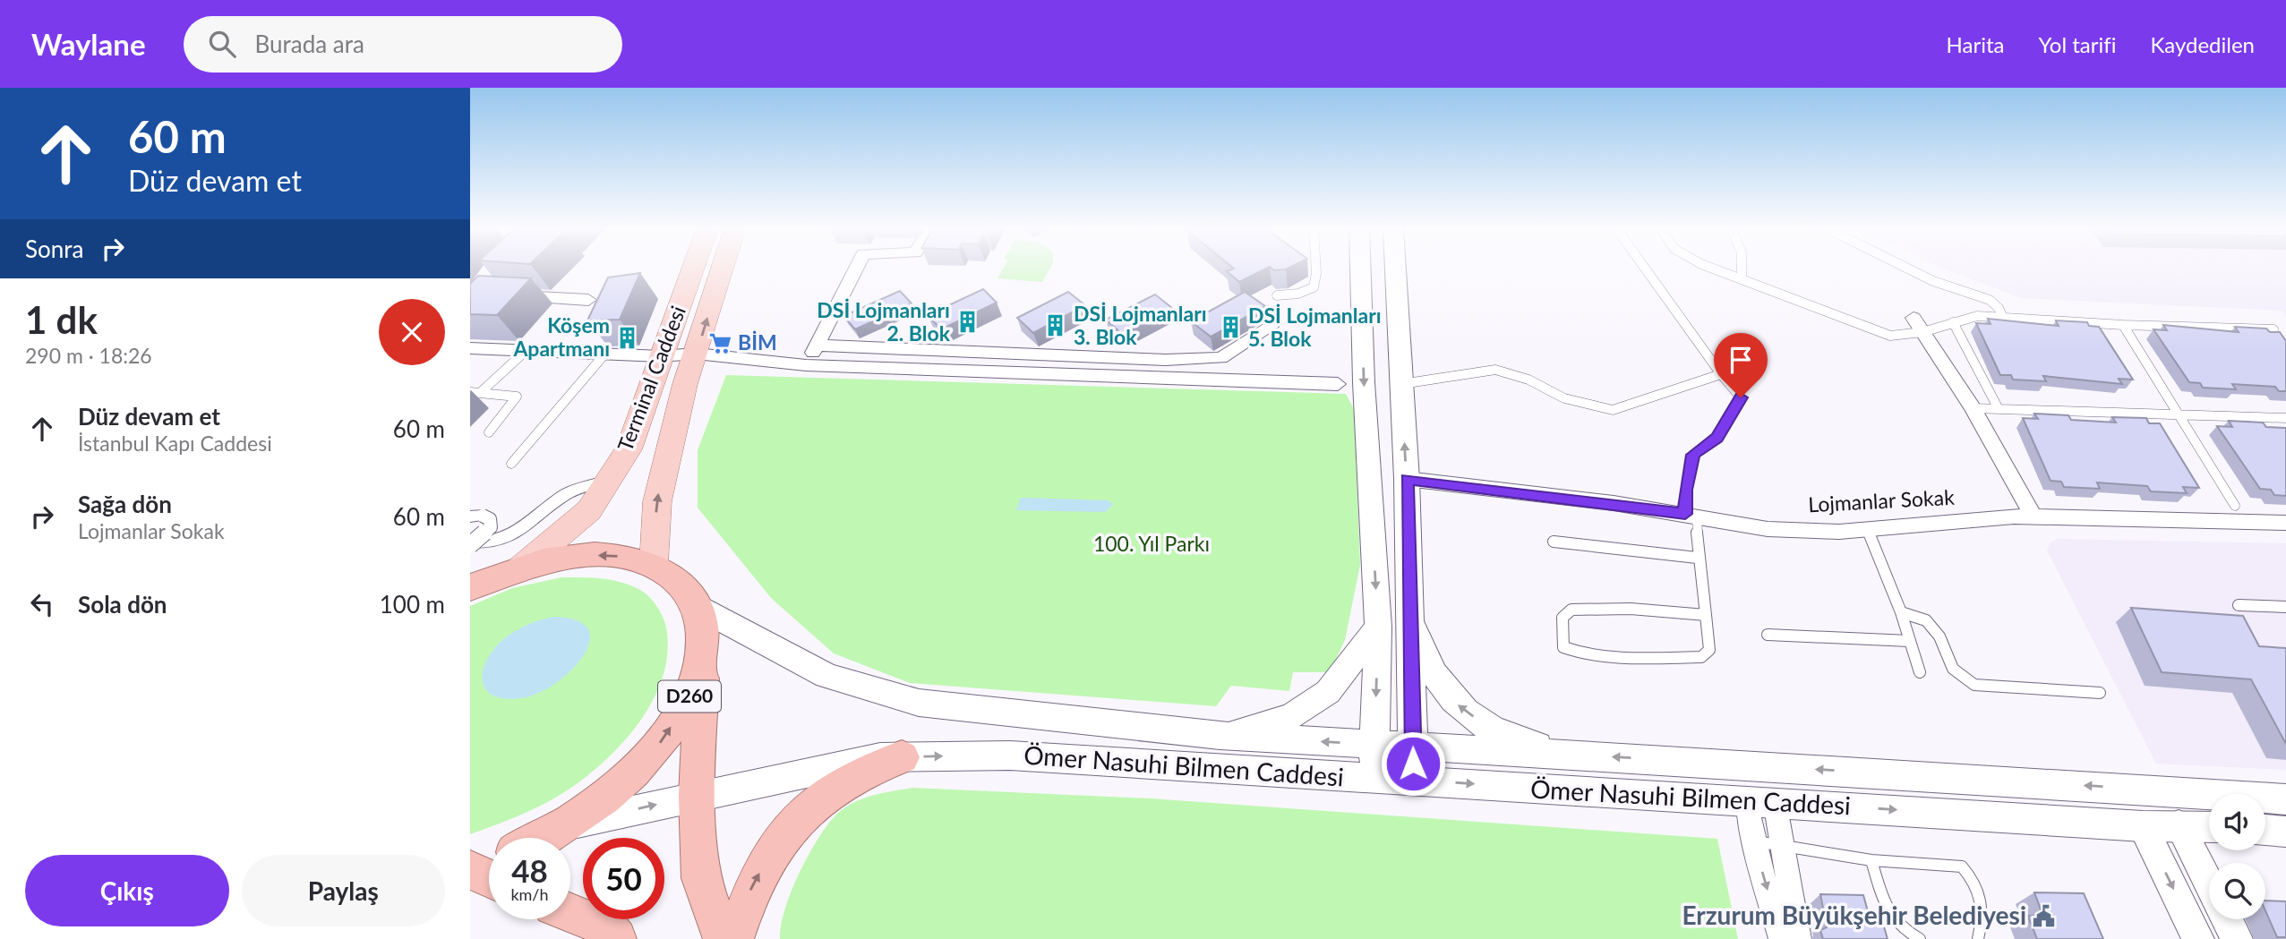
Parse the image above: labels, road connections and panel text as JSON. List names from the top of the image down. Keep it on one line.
{"streets":{"highway":["D260"],"main road":["Terminal Caddesi","Ömer Nasuhi Bilmen Caddesi"],"street":["Lojmanlar Sokak"]},"crossings":[["Terminal Caddesi","D260"],["D260","Ömer Nasuhi Bilmen Caddesi"]],"parks":["100. Yıl Parkı"],"places":{"building":["DSİ Lojmanları 2. Blok","DSİ Lojmanları 3. Blok","DSİ Lojmanları 5. Blok","Köşem Apartmanı"],"supermarket":["BİM"],"public building":["Erzurum Büyükşehir Belediyesi"]},"page":{"header":"Waylane","search":"Burada ara","nav":["Harita","Yol tarifi","Kaydedilen"],"turn":["60 m","Düz devam et"],"then":"Sonra","heading":["1 dk","290 m · 18:26"],"list":[{"name":"Düz devam et","note":"İstanbul Kapı Caddesi","value":"60 m"},{"name":"Sağa dön","note":"Lojmanlar Sokak","value":"60 m"},{"name":"Sola dön","value":"100 m"}],"speed":"48 km/h","limit":"50","buttons":["Çıkış","Paylaş"]}}
